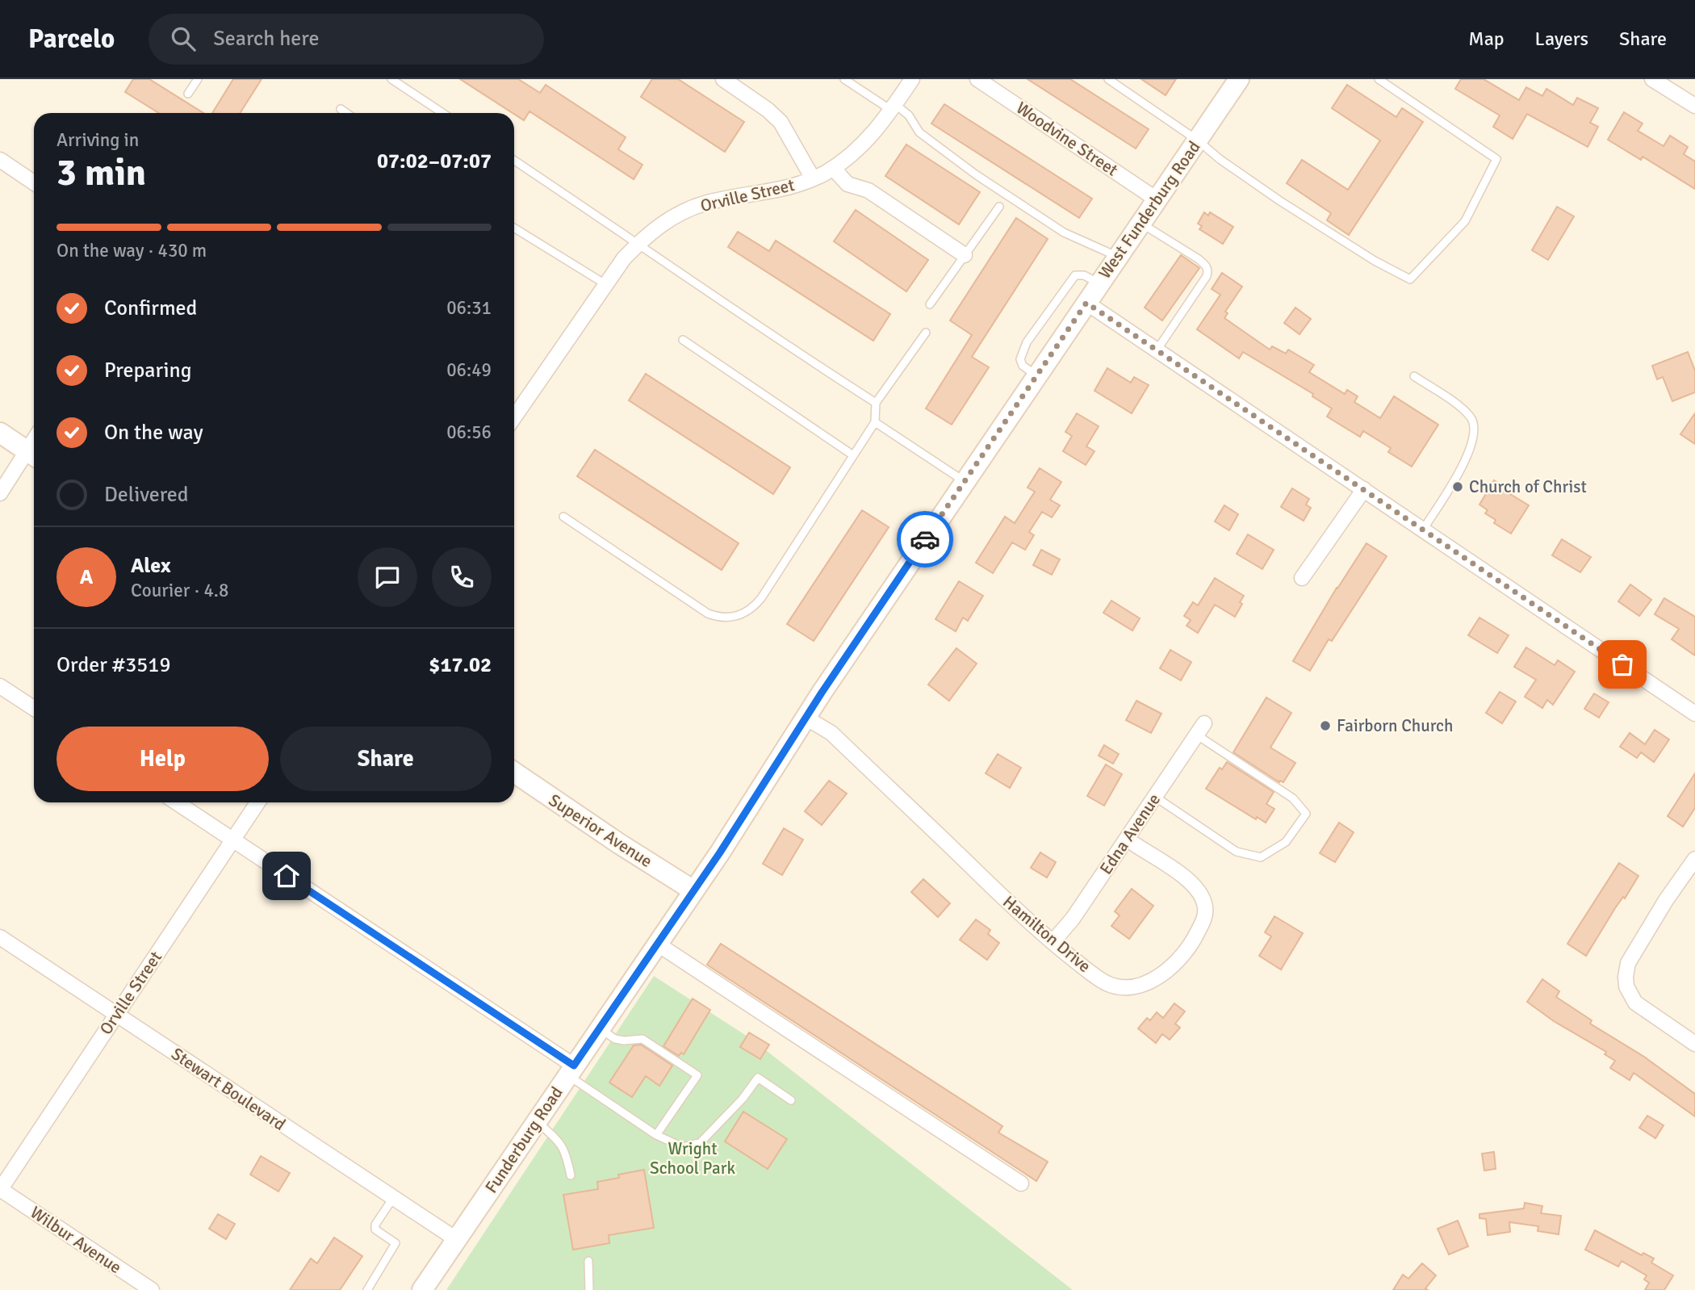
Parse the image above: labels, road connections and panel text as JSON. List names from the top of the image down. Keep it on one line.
{"streets":{"street":["Woodvine Street","Orville Street","West Funderburg Road","Superior Avenue","Edna Avenue","Hamilton Drive","Stewart Boulevard","Funderburg Road","Wilbur Avenue"]},"crossings":[["Woodvine Street","West Funderburg Road"],["Orville Street","Stewart Boulevard"],["Orville Street","Wilbur Avenue"],["West Funderburg Road","Funderburg Road"],["Superior Avenue","Funderburg Road"],["Edna Avenue","Hamilton Drive"],["Hamilton Drive","Funderburg Road"],["Stewart Boulevard","Funderburg Road"]],"parks":["Wright School Park"],"places":["Church of Christ","Fairborn Church"],"page":{"header":"Parcelo","search":"Search here","nav":["Map","Layers","Share"],"heading":["3 min","Arriving in","07:02–07:07"],"panel":["Alex","Courier · 4.8","Order #3519","$17.02"],"bar":"On the way · 430 m","list":[["Confirmed","06:31"],["Preparing","06:49"],["On the way","06:56"],"Delivered"],"round":"A","buttons":["Help","Share"]}}
